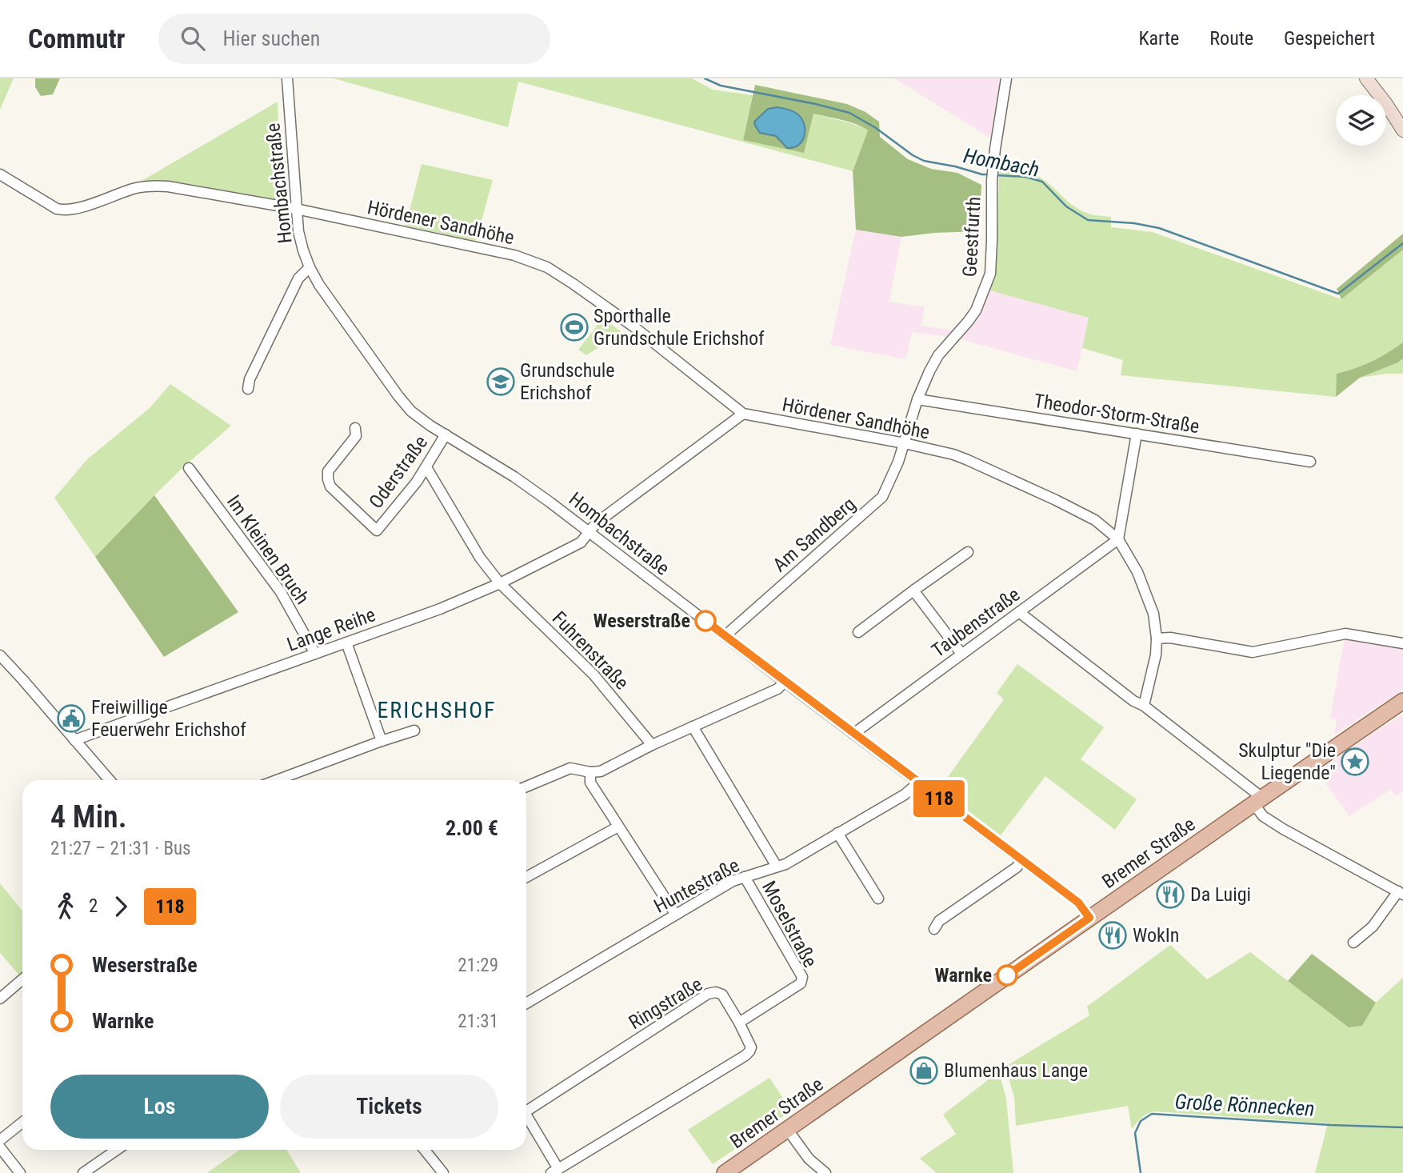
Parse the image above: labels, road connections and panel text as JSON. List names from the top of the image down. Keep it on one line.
{"streets":{"main road":["Bremer Straße"],"street":["Hombachstraße","Hördener Sandhöhe","Geestfurth","Theodor-Storm-Straße","Oderstraße","Am Sandberg","Im Kleinen Bruch","Taubenstraße","Lange Reihe","Fuhrenstraße","Huntestraße","Moselstraße","Ringstraße"]},"crossings":[["Hombachstraße","Hördener Sandhöhe"],["Hombachstraße","Oderstraße"],["Hombachstraße","Am Sandberg"],["Hombachstraße","Taubenstraße"],["Hombachstraße","Lange Reihe"],["Hombachstraße","Bremer Straße"],["Hombachstraße","Huntestraße"],["Hördener Sandhöhe","Geestfurth"],["Hördener Sandhöhe","Am Sandberg"],["Hördener Sandhöhe","Taubenstraße"],["Hördener Sandhöhe","Lange Reihe"],["Geestfurth","Theodor-Storm-Straße"],["Geestfurth","Am Sandberg"],["Oderstraße","Fuhrenstraße"],["Im Kleinen Bruch","Lange Reihe"],["Lange Reihe","Fuhrenstraße"],["Huntestraße","Moselstraße"],["Moselstraße","Ringstraße"]],"districts":["ERICHSHOF"],"water":["Hombach","Große Rönnecken"],"places":{"sports":["Sporthalle Grundschule Erichshof"],"school or university":["Grundschule Erichshof"],"other":["Weserstraße","Warnke"],"public building":["Freiwillige Feuerwehr Erichshof"],"place":["Skulptur \"Die Liegende\""],"restaurant":["Da Luigi","WokIn"],"shop":["Blumenhaus Lange"]},"lines":["bus line 118"],"page":{"header":"Commutr","search":"Hier suchen","nav":["Karte","Route","Gespeichert"],"on_map":"118","heading":["4 Min.","21:27 – 21:31 · Bus","2.00 €"],"legs":["2","118"],"list":[{"name":"Weserstraße","value":"21:29"},{"name":"Warnke","value":"21:31"}],"buttons":["Los","Tickets"]}}
